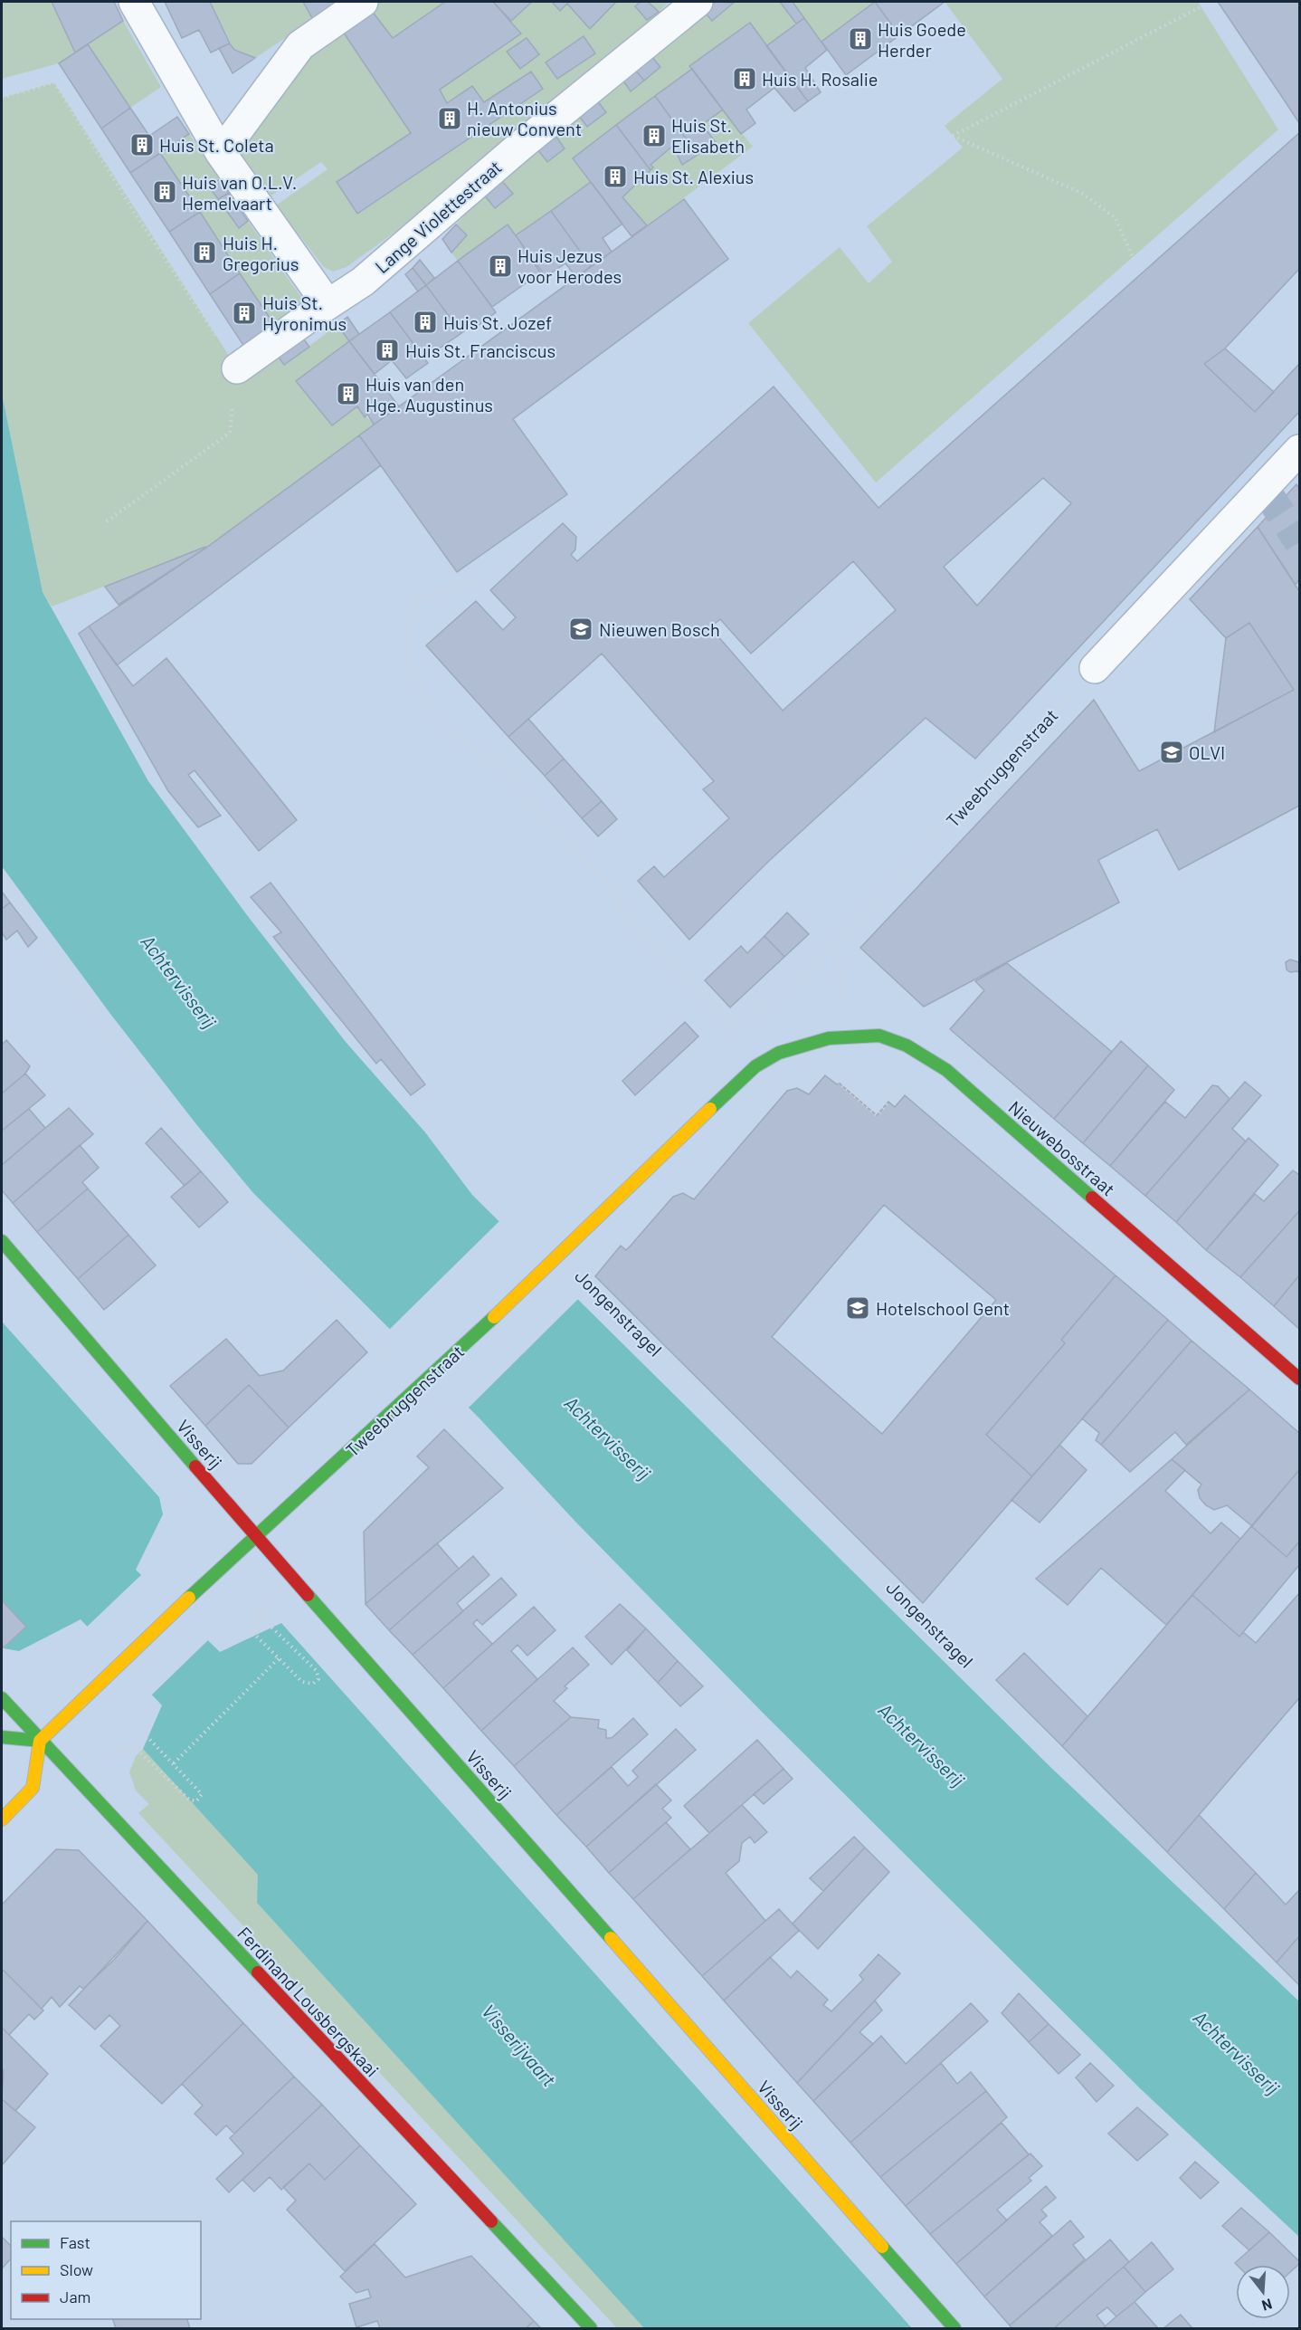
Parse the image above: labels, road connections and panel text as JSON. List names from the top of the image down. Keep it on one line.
{"streets":{"street":["Lange Violettestraat","Tweebruggenstraat","Nieuwebosstraat","Visserij","Ferdinand Lousbergskaai"],"path":["Jongenstragel"]},"crossings":[["Tweebruggenstraat","Nieuwebosstraat"],["Tweebruggenstraat","Jongenstragel"],["Tweebruggenstraat","Visserij"],["Tweebruggenstraat","Ferdinand Lousbergskaai"]],"water":["Achtervisserij","Visserijvaart"],"places":{"building":["Huis Goede Herder","Huis H. Rosalie","H. Antonius nieuw Convent","Huis St. Elisabeth","Huis St. Coleta","Huis St. Alexius","Huis van O.L.V. Hemelvaart","Huis H. Gregorius","Huis Jezus voor Herodes","Huis St. Hyronimus","Huis St. Jozef","Huis St. Franciscus","Huis van den Hge. Augustinus"],"school or university":["Nieuwen Bosch","OLVI","Hotelschool Gent"]},"legend":["Fast","Slow","Jam"],"north":"bottom"}
